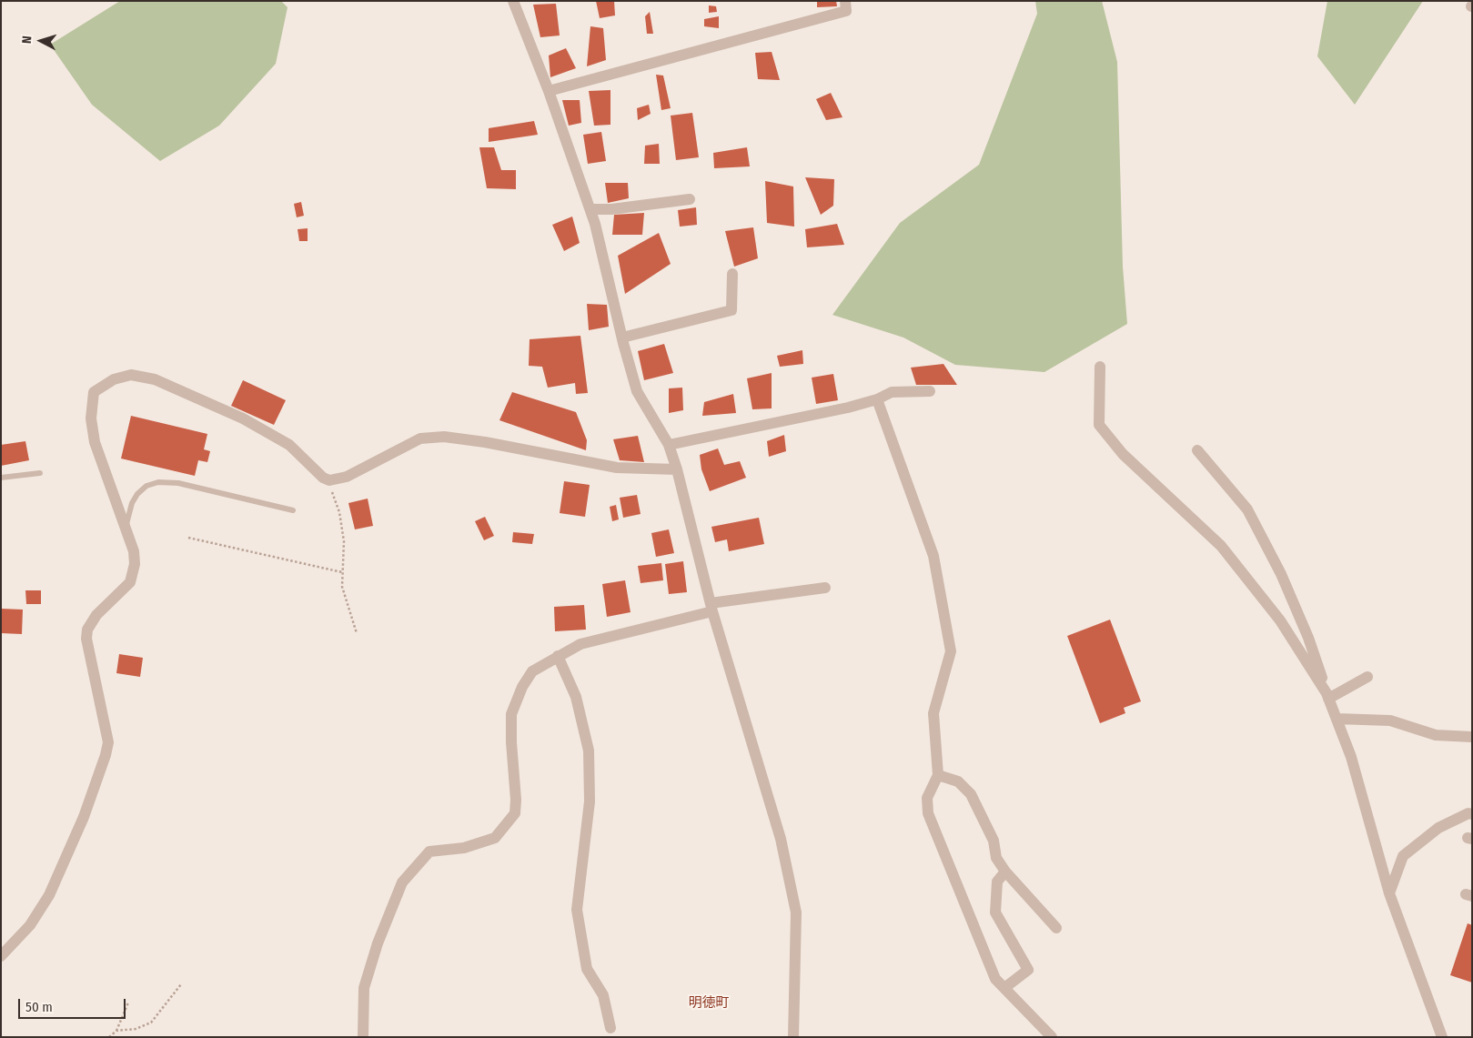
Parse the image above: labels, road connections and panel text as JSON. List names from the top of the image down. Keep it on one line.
{"districts":["明徳町"],"scale_bar":"50 m","north":"left"}
